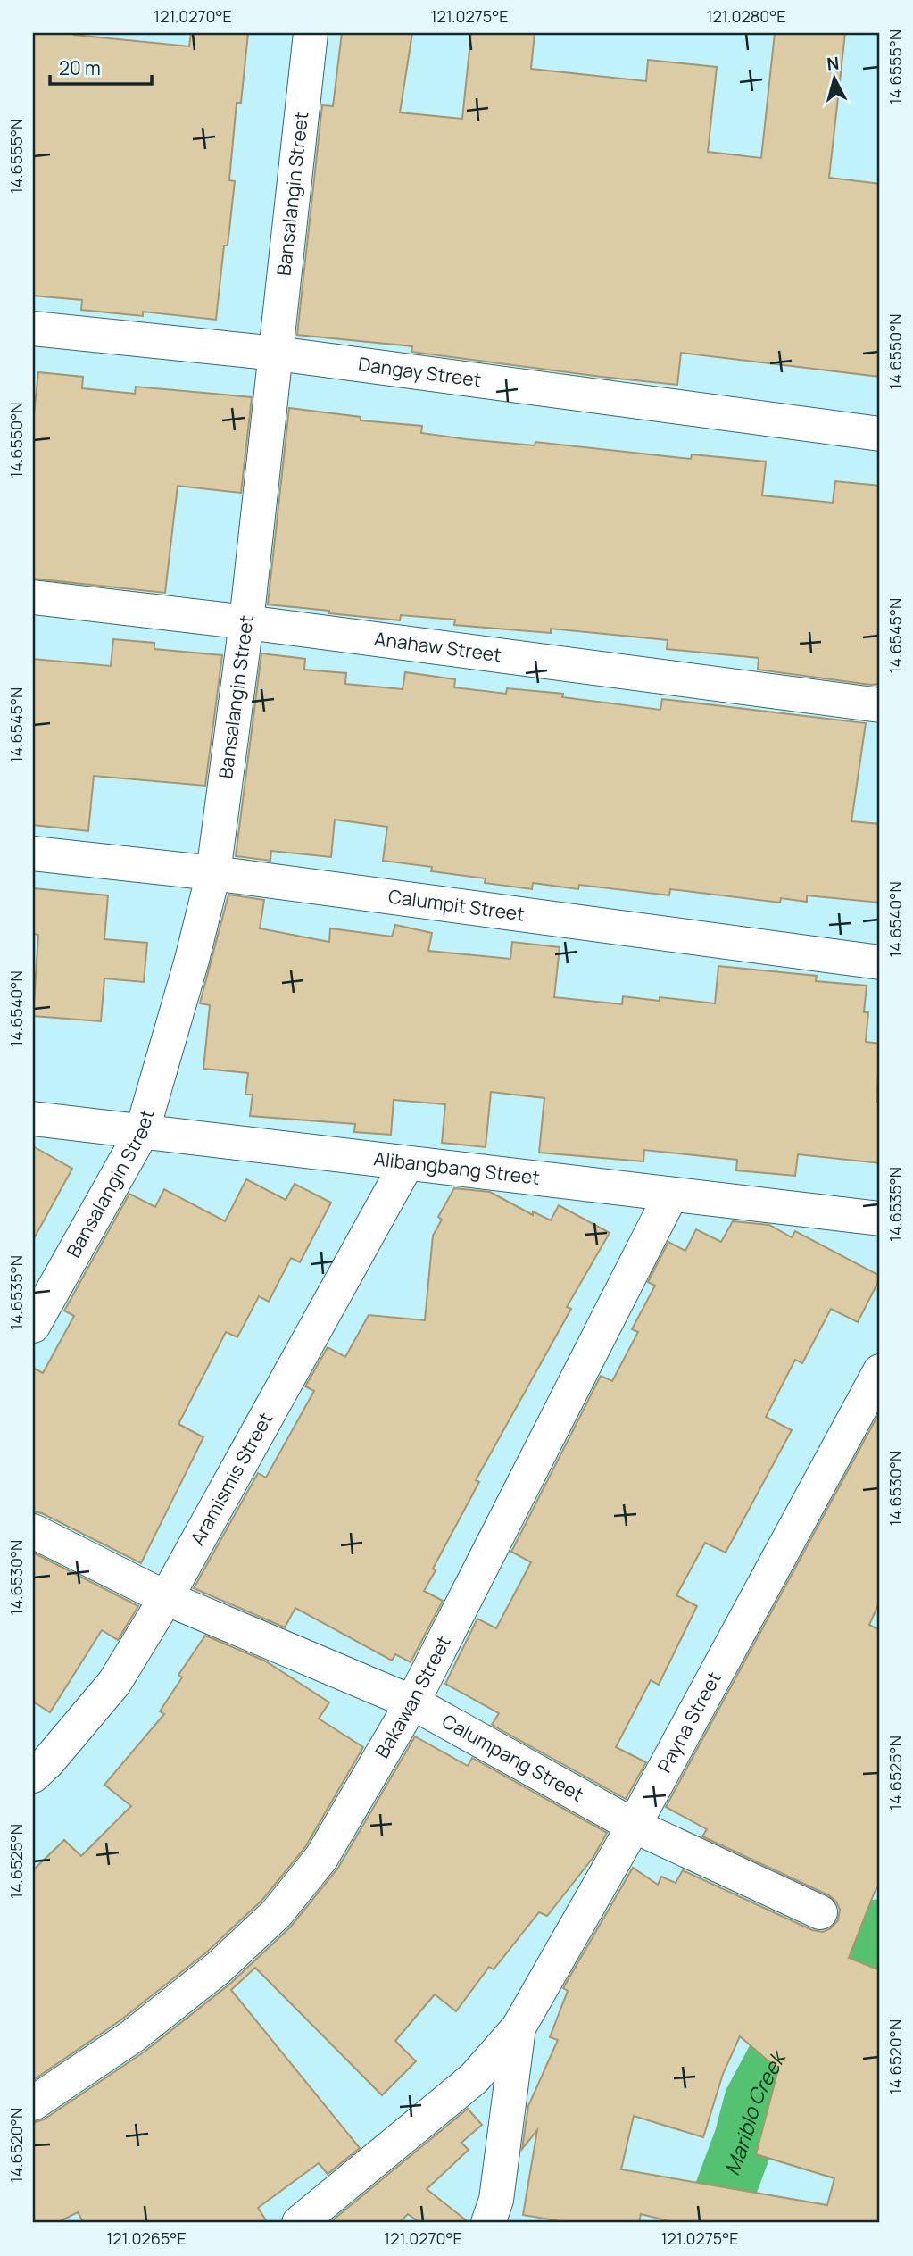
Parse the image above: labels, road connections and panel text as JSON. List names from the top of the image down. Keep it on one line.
{"streets":{"street":["Bansalangin Street","Dangay Street","Anahaw Street","Calumpit Street","Alibangbang Street","Aramismis Street","Bakawan Street","Payna Street","Calumpang Street"]},"crossings":[["Bansalangin Street","Dangay Street"],["Bansalangin Street","Anahaw Street"],["Bansalangin Street","Calumpit Street"],["Bansalangin Street","Alibangbang Street"],["Alibangbang Street","Aramismis Street"],["Alibangbang Street","Bakawan Street"],["Aramismis Street","Calumpang Street"],["Bakawan Street","Calumpang Street"],["Payna Street","Calumpang Street"]],"water":["Mariblo Creek"],"scale_bar":"20 m","north":"top","coordinates":["121.0270°E","121.0275°E","121.0280°E","14.6555°N","14.6550°N","14.6545°N","14.6540°N","14.6535°N","14.6530°N","14.6525°N","14.6520°N","121.0265°E"]}
